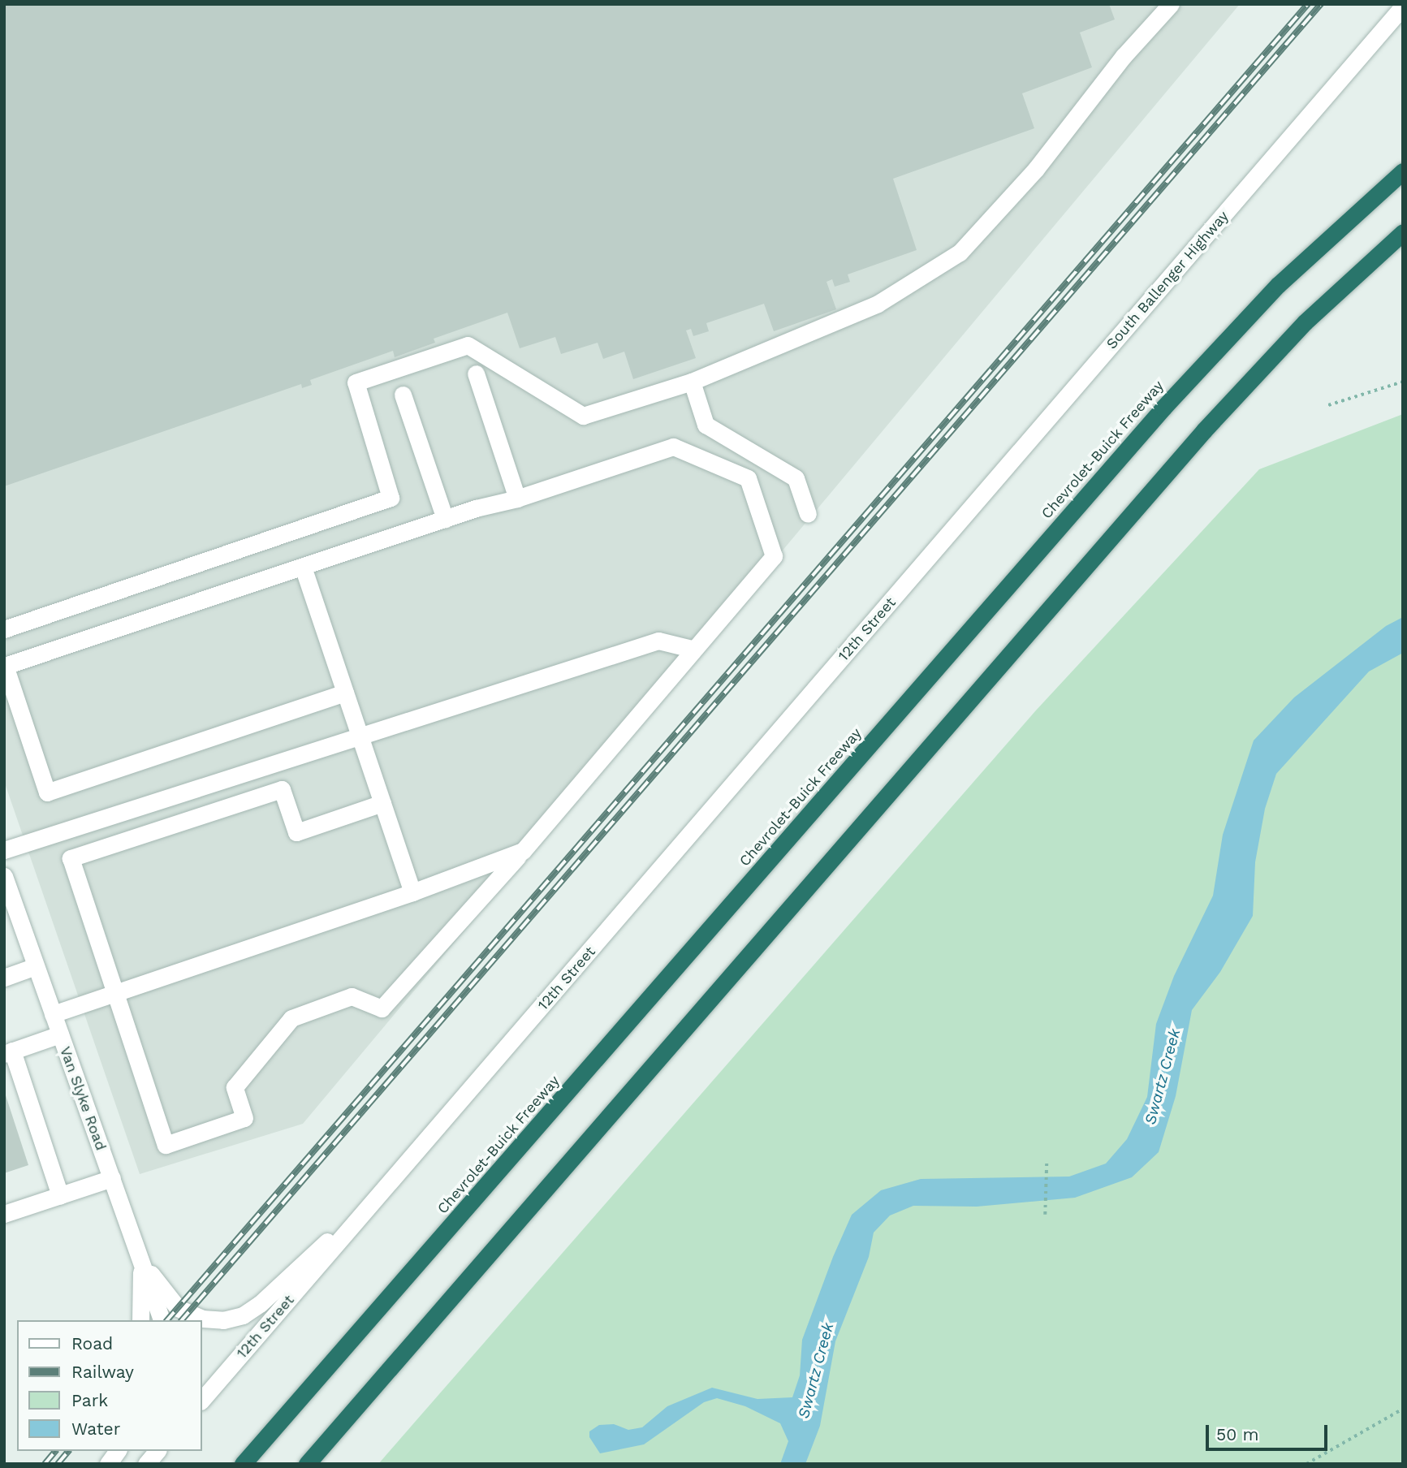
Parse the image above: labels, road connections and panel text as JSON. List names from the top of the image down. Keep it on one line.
{"streets":{"highway":["Chevrolet-Buick Freeway"],"street":["South Ballenger Highway","12th Street","Van Slyke Road"]},"crossings":[["South Ballenger Highway","12th Street"]],"water":["Swartz Creek"],"legend":["Road","Railway","Park","Water"],"scale_bar":"50 m"}
